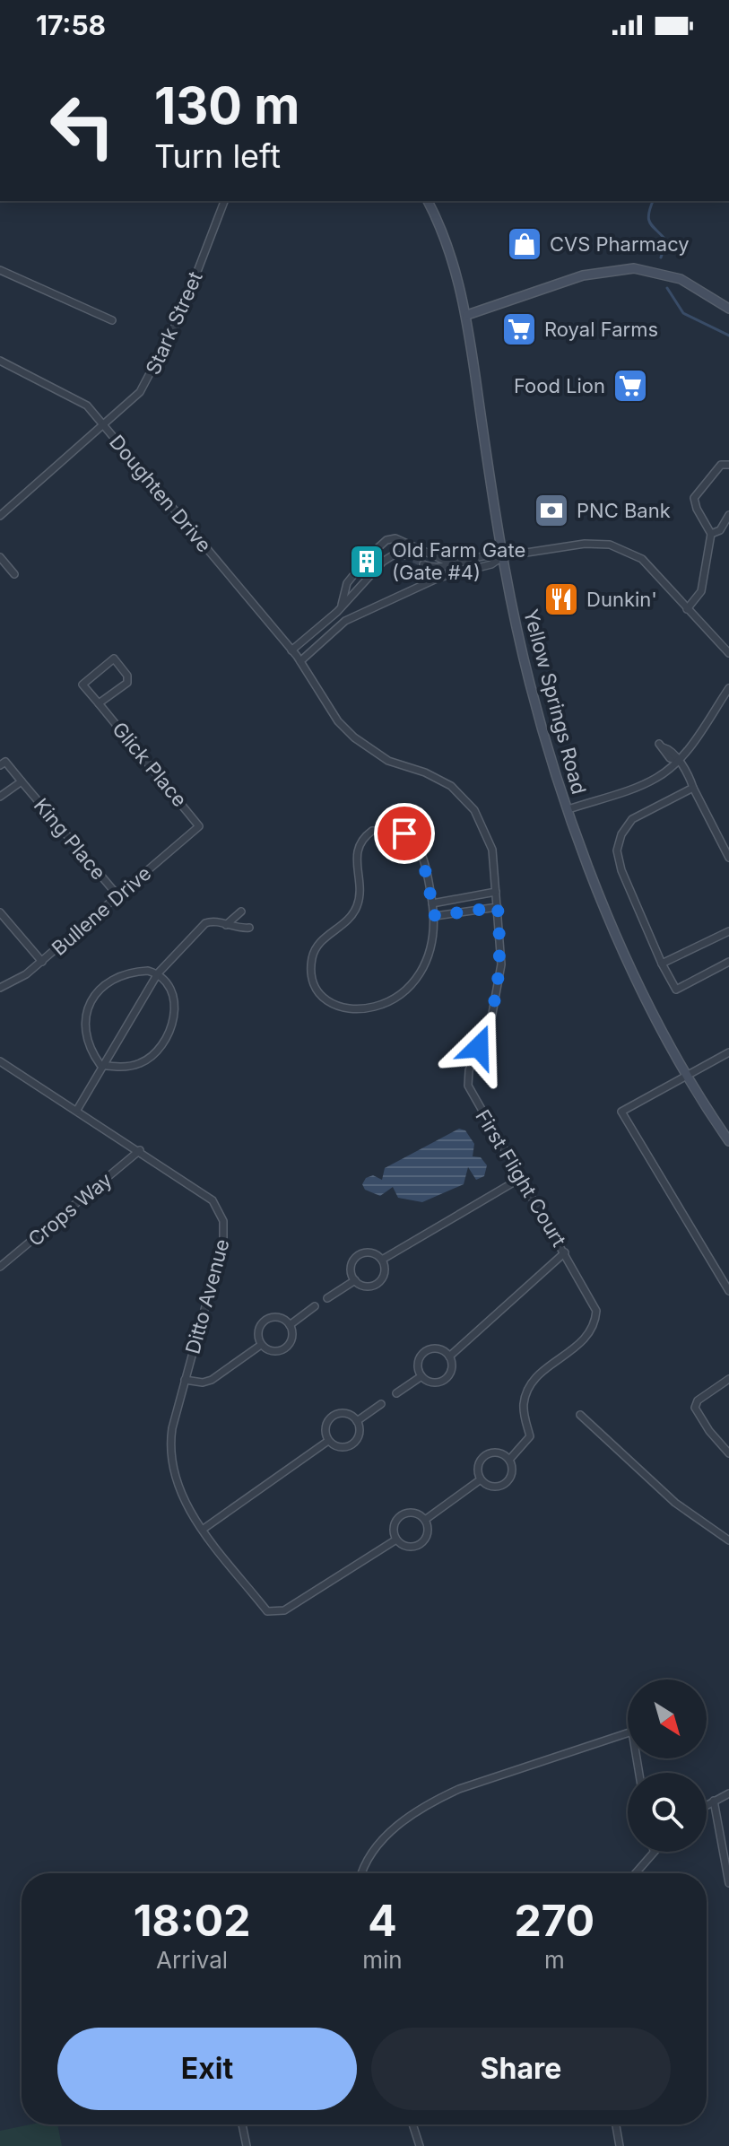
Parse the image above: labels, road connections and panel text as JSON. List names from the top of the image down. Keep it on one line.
{"streets":{"main road":["Yellow Springs Road"],"street":["Stark Street","Doughten Drive","Glick Place","King Place","Bullene Drive","First Flight Court","Crops Way","Ditto Avenue"]},"crossings":[["Stark Street","Doughten Drive"],["Doughten Drive","First Flight Court"],["Glick Place","Bullene Drive"],["King Place","Bullene Drive"],["Crops Way","Ditto Avenue"]],"places":{"shop":["CVS Pharmacy"],"supermarket":["Royal Farms","Food Lion"],"bank":["PNC Bank"],"building":["Old Farm Gate (Gate #4)"],"restaurant":["Dunkin'"]},"north":"bottom right","page":{"status":"17:58","turn":["130 m","Turn left"],"eta":["18:02","Arrival","4","min","270","m"],"buttons":["Exit","Share"]}}
